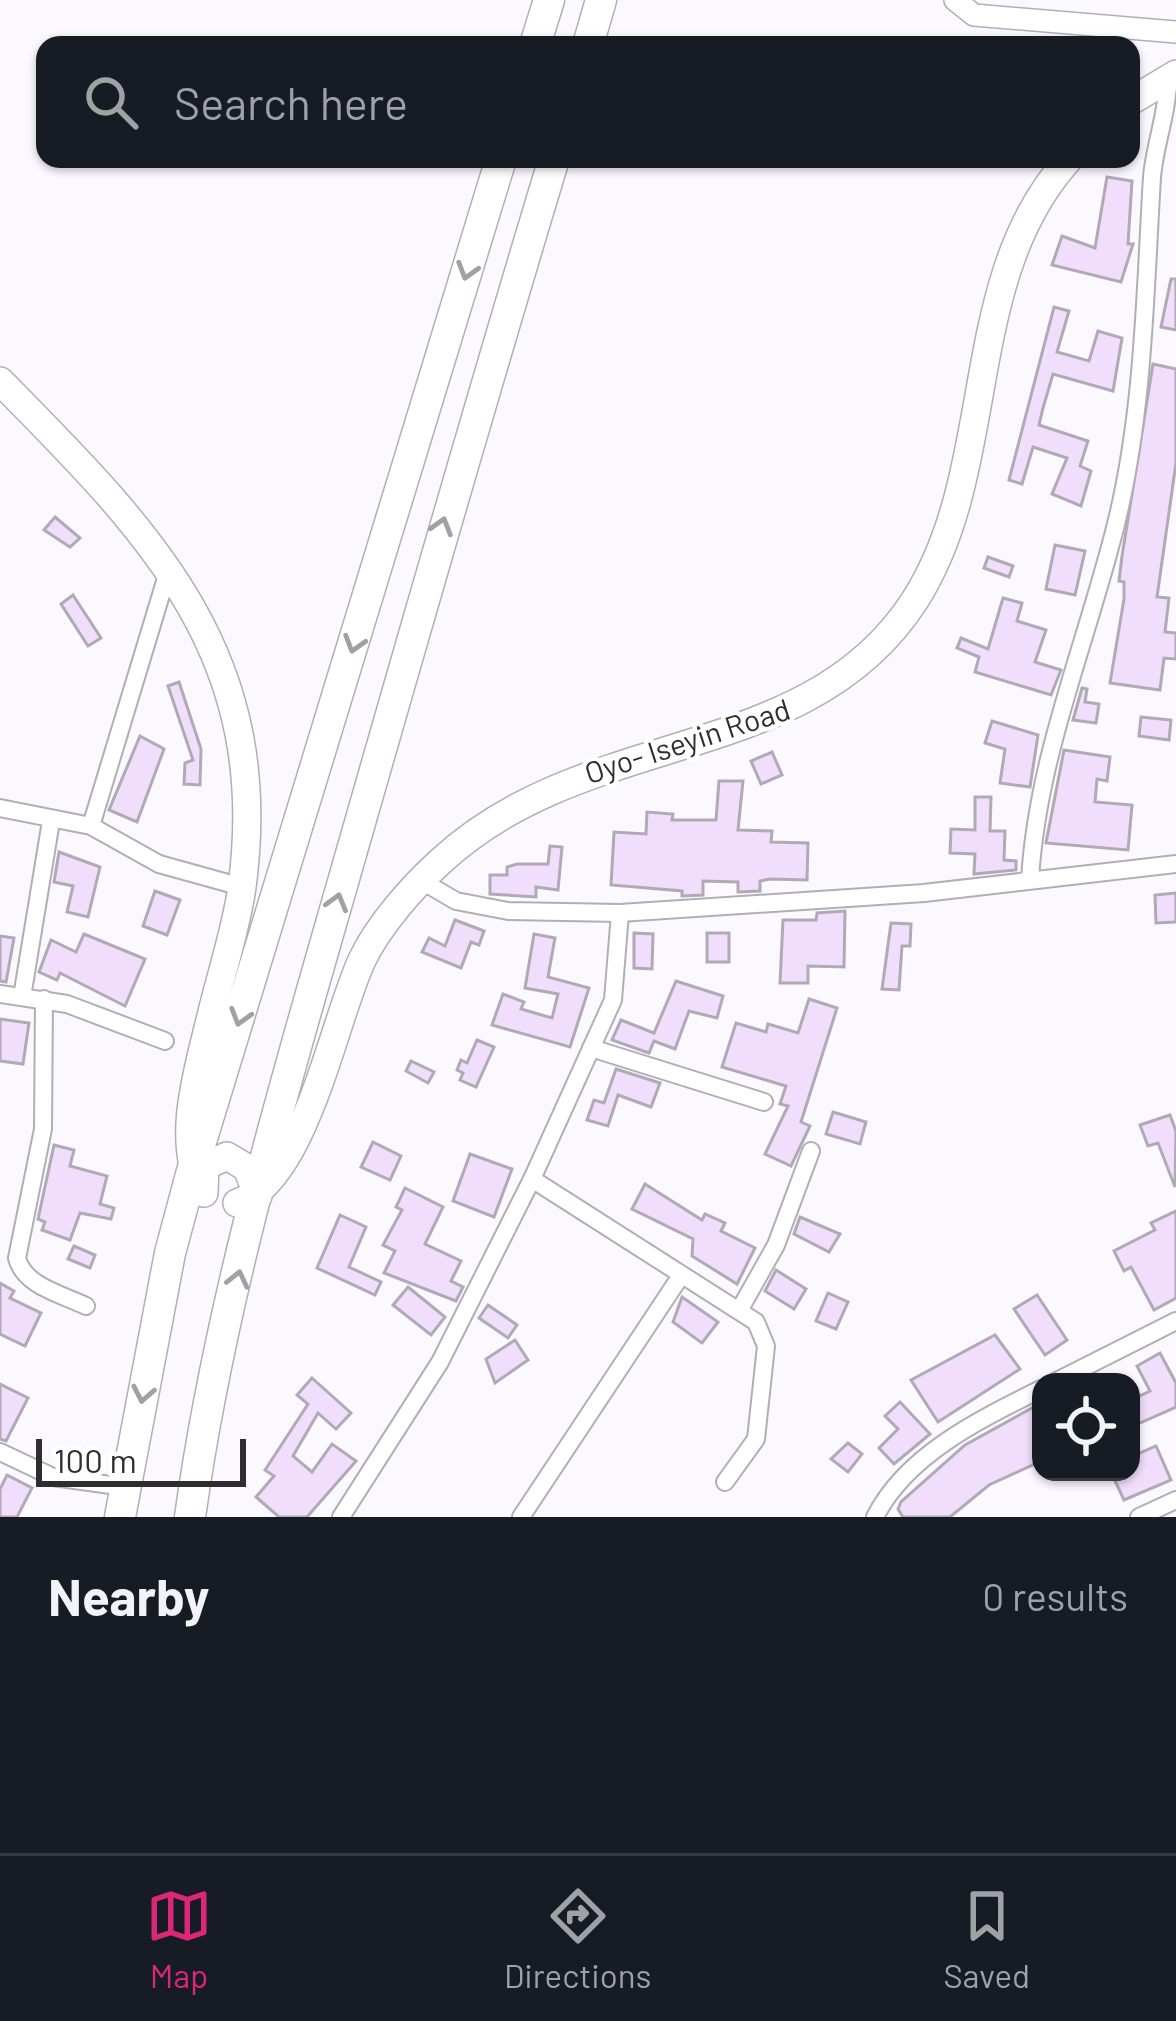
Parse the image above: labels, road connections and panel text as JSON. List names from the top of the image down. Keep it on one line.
{"streets":{"main road":["Oyo- Iseyin Road"]},"scale_bar":"100 m","page":{"search":"Search here","scale":"100 m","heading":["Nearby","0 results"],"nav":["Map","Directions","Saved"]}}
